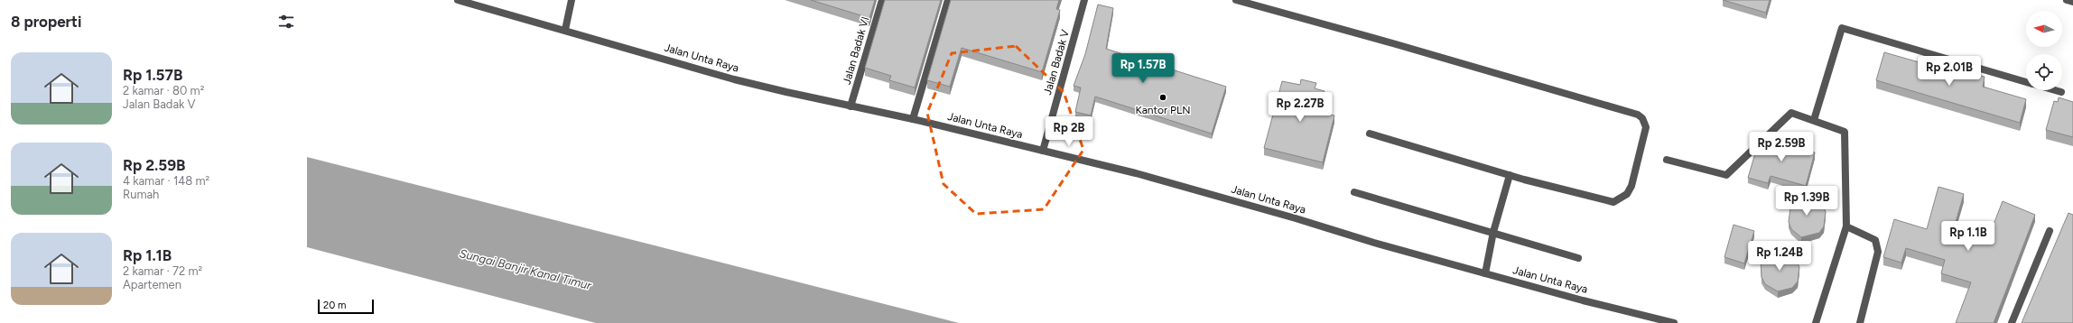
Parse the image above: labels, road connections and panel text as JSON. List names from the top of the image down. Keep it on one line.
{"streets":{"street":["Jalan Badak VI","Jalan Unta Raya","Jalan Badak V"]},"crossings":[["Jalan Badak VI","Jalan Unta Raya"],["Jalan Unta Raya","Jalan Badak V"]],"water":["Sungai Banjir Kanal Timur"],"places":["Kantor PLN"],"scale_bar":"20 m","north":"left","page":{"heading":"8 properti","list":[{"name":"Rp 1.57B","note":"2 kamar · 80 m² · Jalan Badak V"},{"name":"Rp 2.59B","note":"4 kamar · 148 m² · Rumah"},{"name":"Rp 1.1B","note":"2 kamar · 72 m² · Apartemen"}],"price":["Rp 1.57B","Rp 2.01B","Rp 2.27B","Rp 2B","Rp 2.59B","Rp 1.39B","Rp 1.1B","Rp 1.24B"],"scale":"20 m"}}
